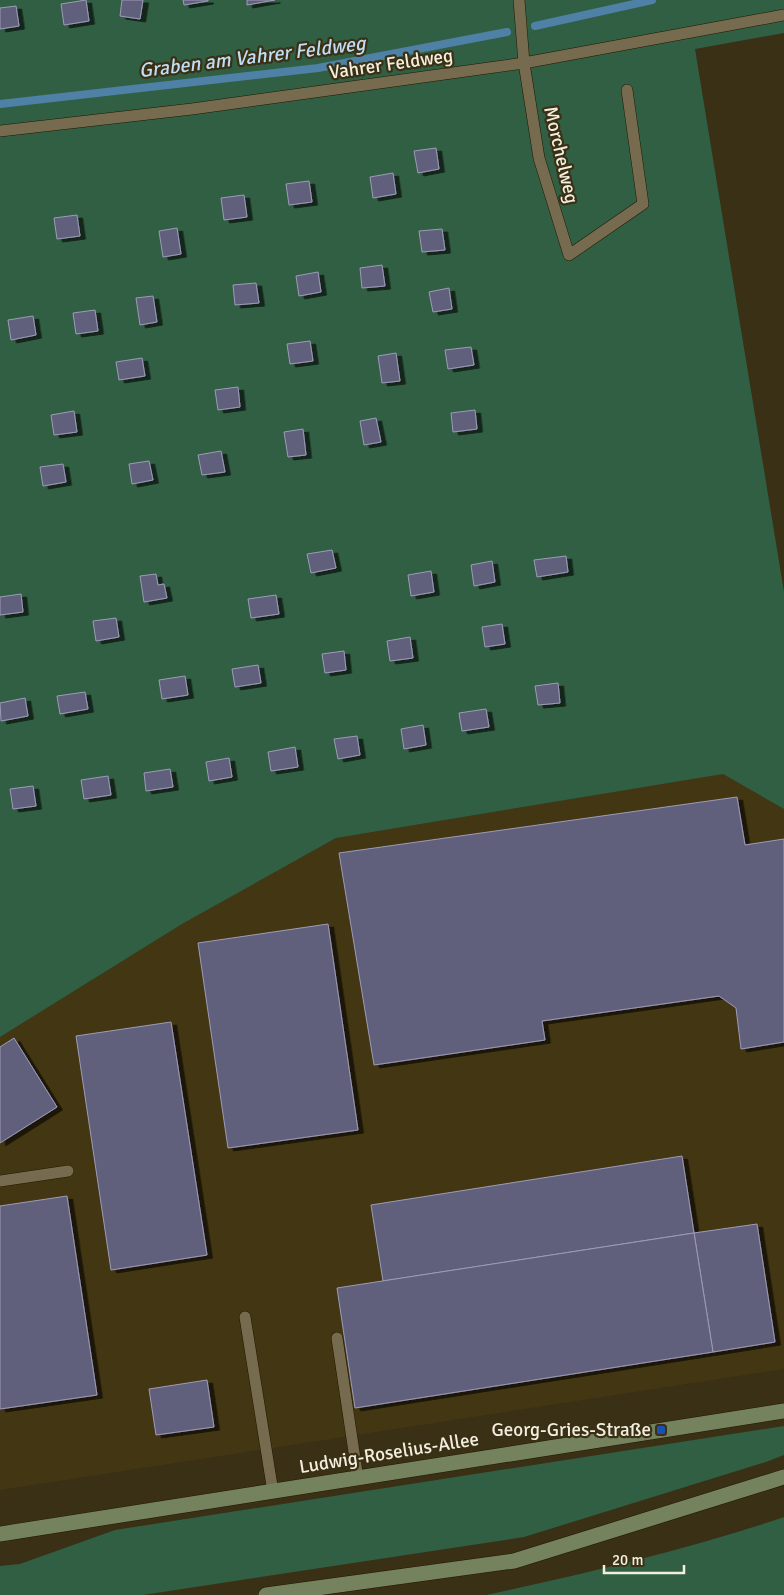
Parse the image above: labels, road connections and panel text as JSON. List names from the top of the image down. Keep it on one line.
{"streets":{"main road":["Ludwig-Roselius-Allee"],"lane":["Vahrer Feldweg","Morchelweg"]},"crossings":[["Vahrer Feldweg","Morchelweg"]],"water":["Graben am Vahrer Feldweg"],"places":{"transit":["Georg-Gries-Straße"]},"scale_bar":"20 m"}
